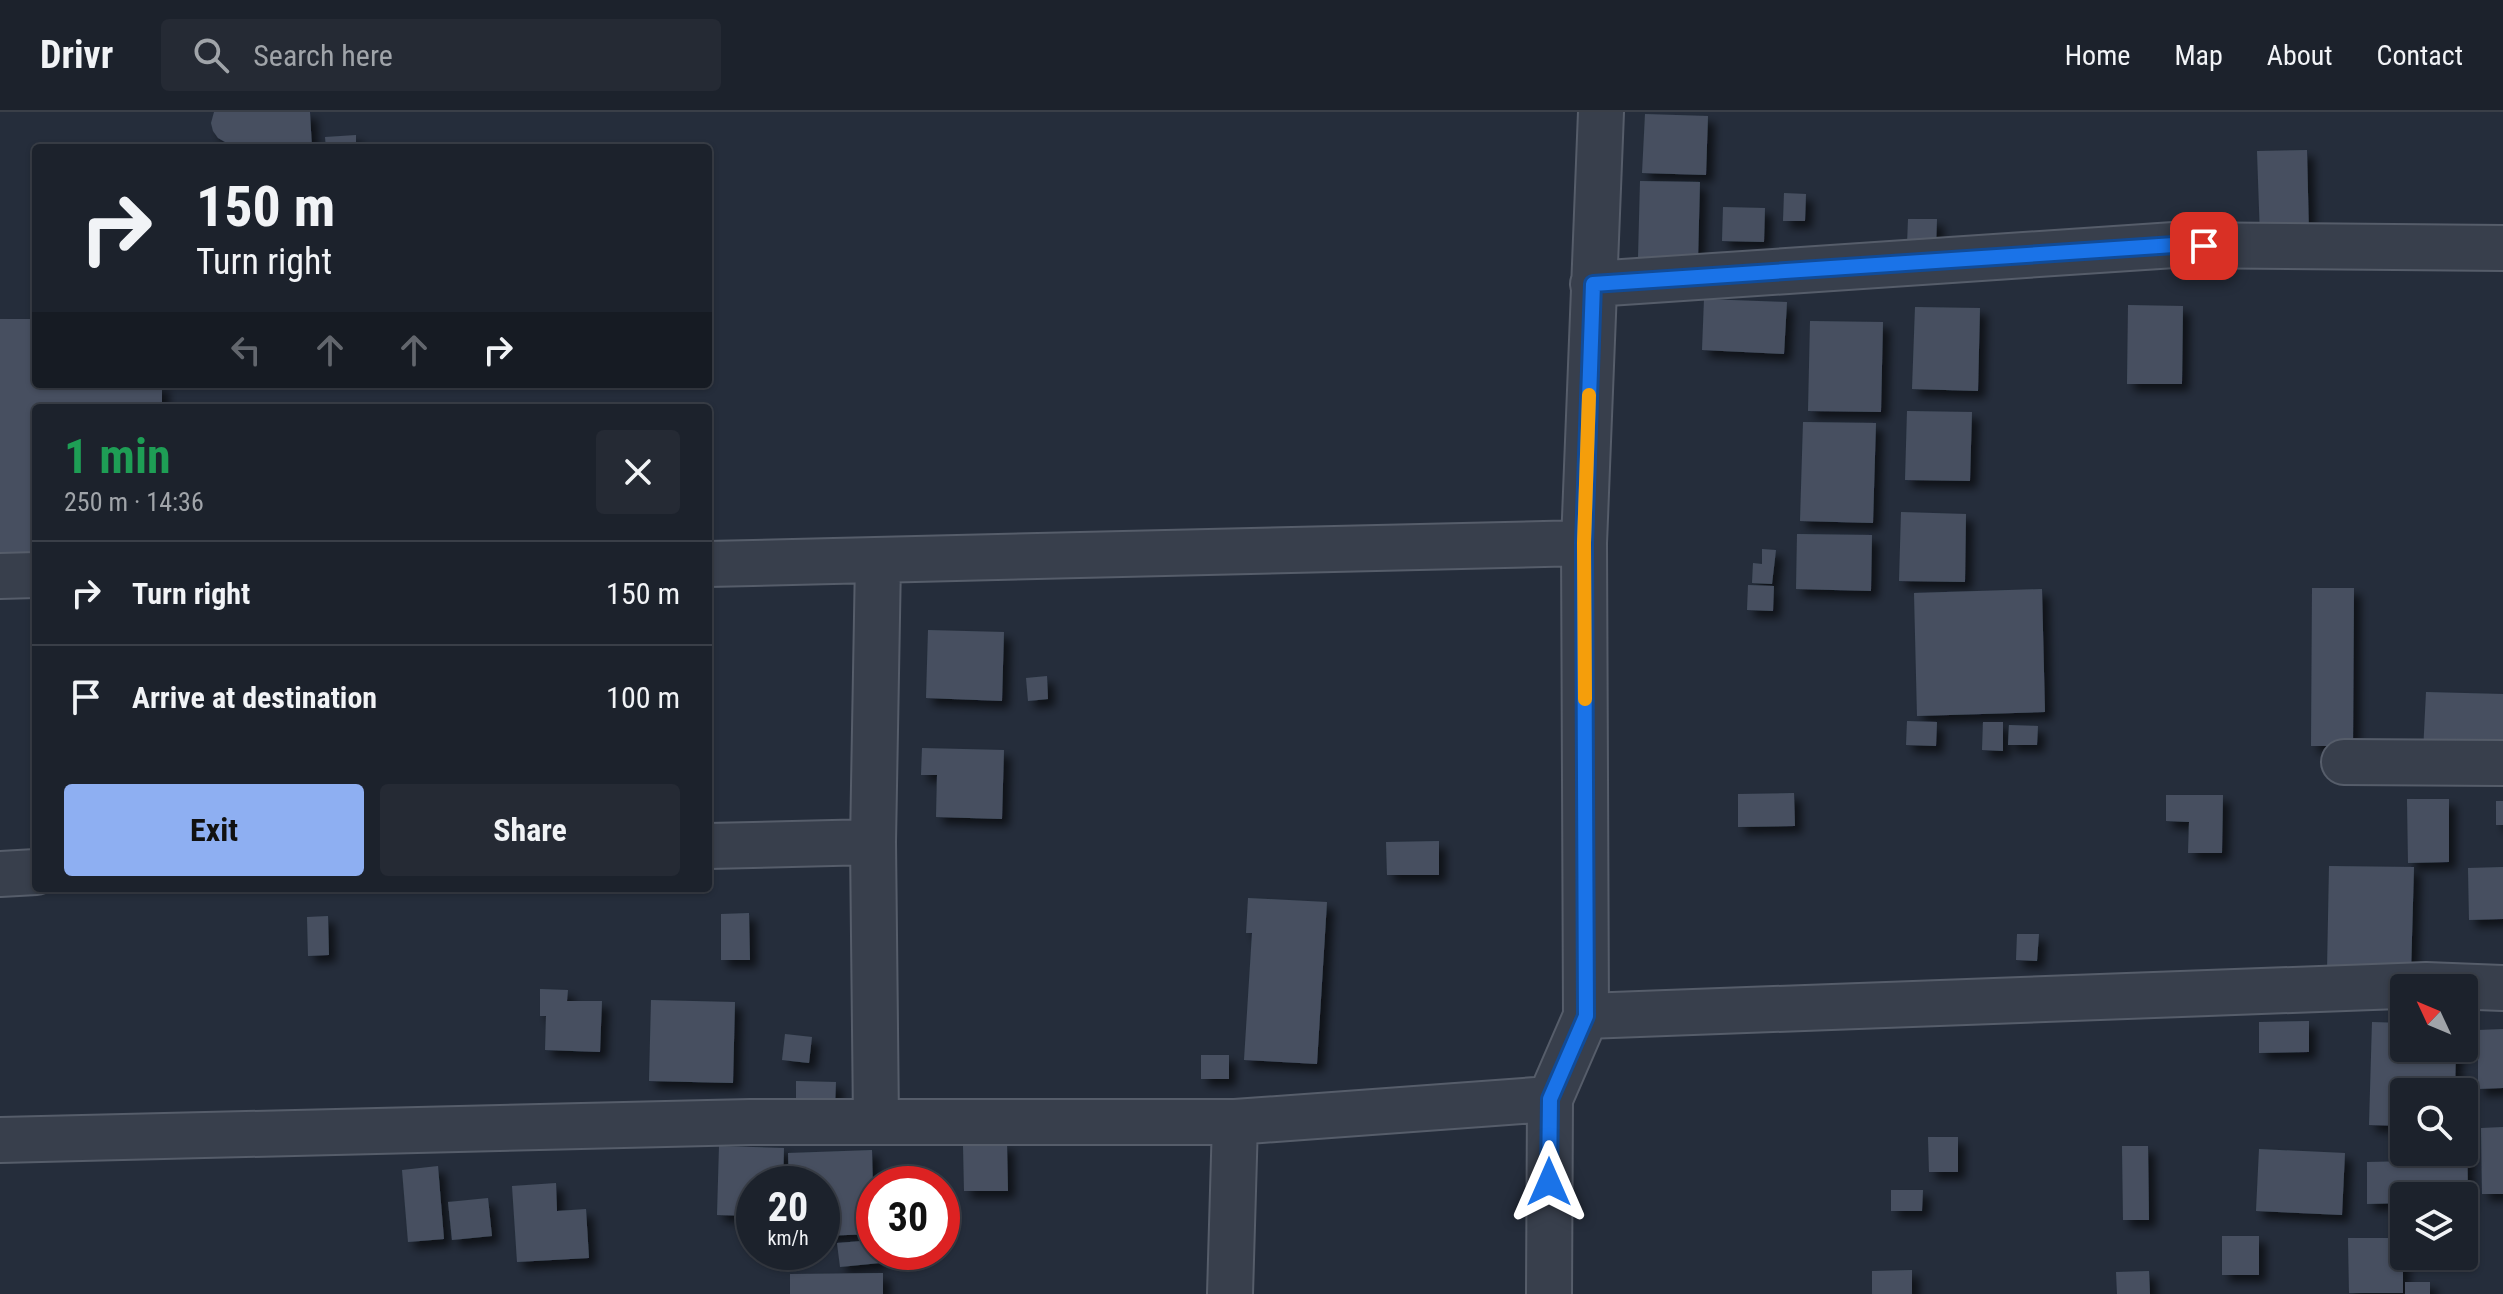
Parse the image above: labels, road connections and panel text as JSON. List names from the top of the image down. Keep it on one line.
{"north":"top left","page":{"header":"Drivr","search":"Search here","nav":["Home","Map","About","Contact"],"turn":["150 m","Turn right"],"heading":["1 min","250 m · 14:36"],"list":[{"name":"Turn right","value":"150 m"},{"name":"Arrive at destination","value":"100 m"}],"buttons":["Exit","Share"],"speed":"20 km/h","limit":"30"}}
